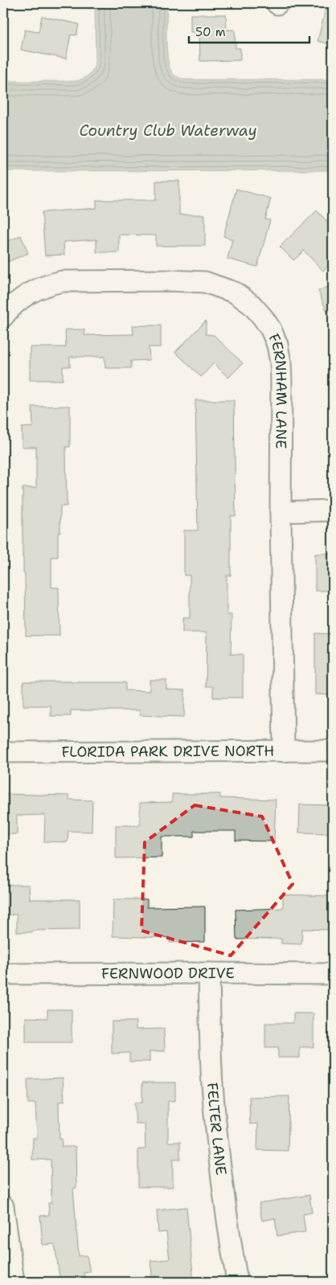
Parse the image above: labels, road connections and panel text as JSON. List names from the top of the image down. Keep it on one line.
{"streets":{"street":["FERNHAM LANE","FLORIDA PARK DRIVE NORTH","FERNWOOD DRIVE","FELTER LANE"]},"crossings":[["FERNHAM LANE","FLORIDA PARK DRIVE NORTH"],["FERNWOOD DRIVE","FELTER LANE"]],"water":["Country Club Waterway"],"scale_bar":"50 m"}
